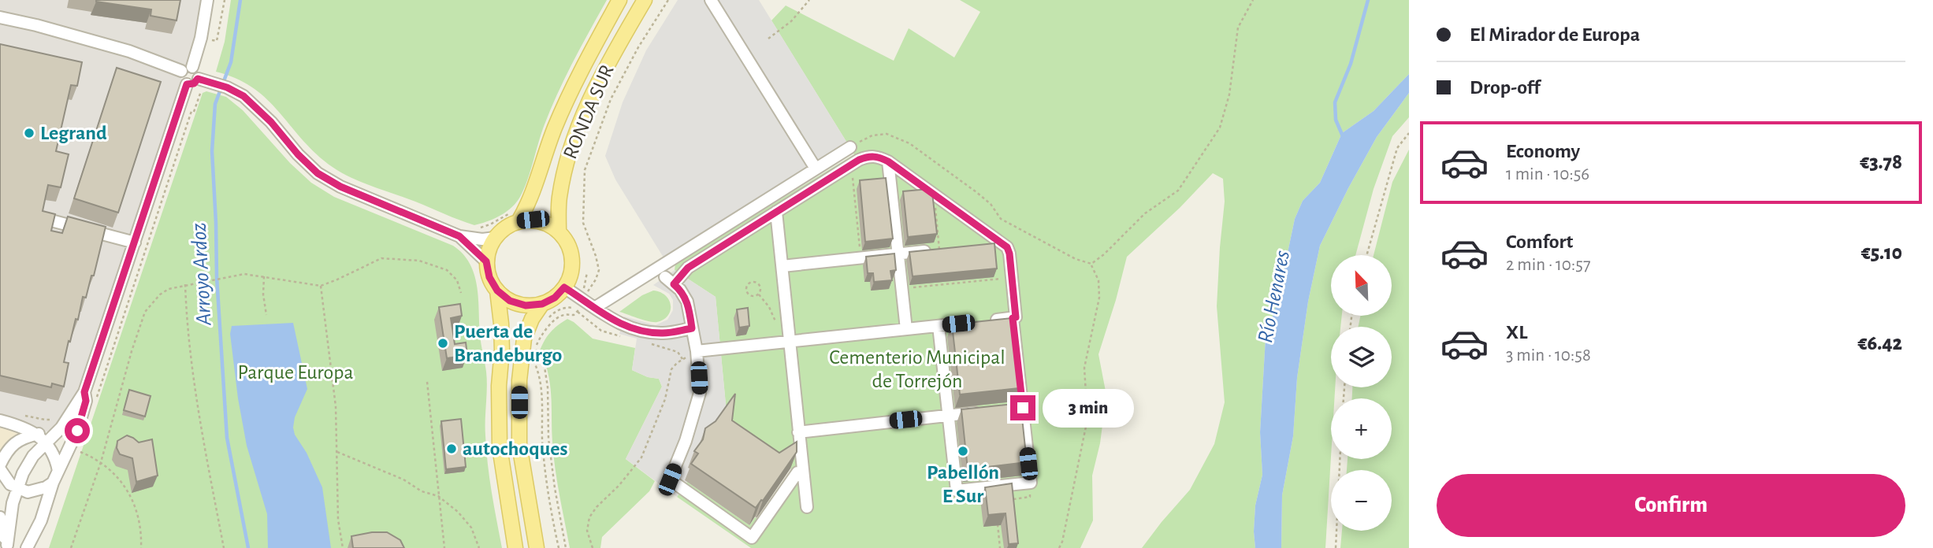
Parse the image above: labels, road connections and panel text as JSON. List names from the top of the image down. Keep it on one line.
{"streets":{"main road":["RONDA SUR"]},"water":["Arroyo Ardoz","Río Henares"],"parks":["Cementerio Municipal de Torrejón","Parque Europa"],"places":["Legrand","Puerta de Brandeburgo","autochoques","Pabellón E Sur"],"north":"top left","page":{"banner":["El Mirador de Europa","Drop-off"],"list":[{"name":"Economy","note":"1 min · 10:56","value":"€3.78"},{"name":"Comfort","note":"2 min · 10:57","value":"€5.10"},{"name":"XL","note":"3 min · 10:58","value":"€6.42"}],"map_buttons":["+","−"],"bubble":"3 min","buttons":"Confirm"}}
